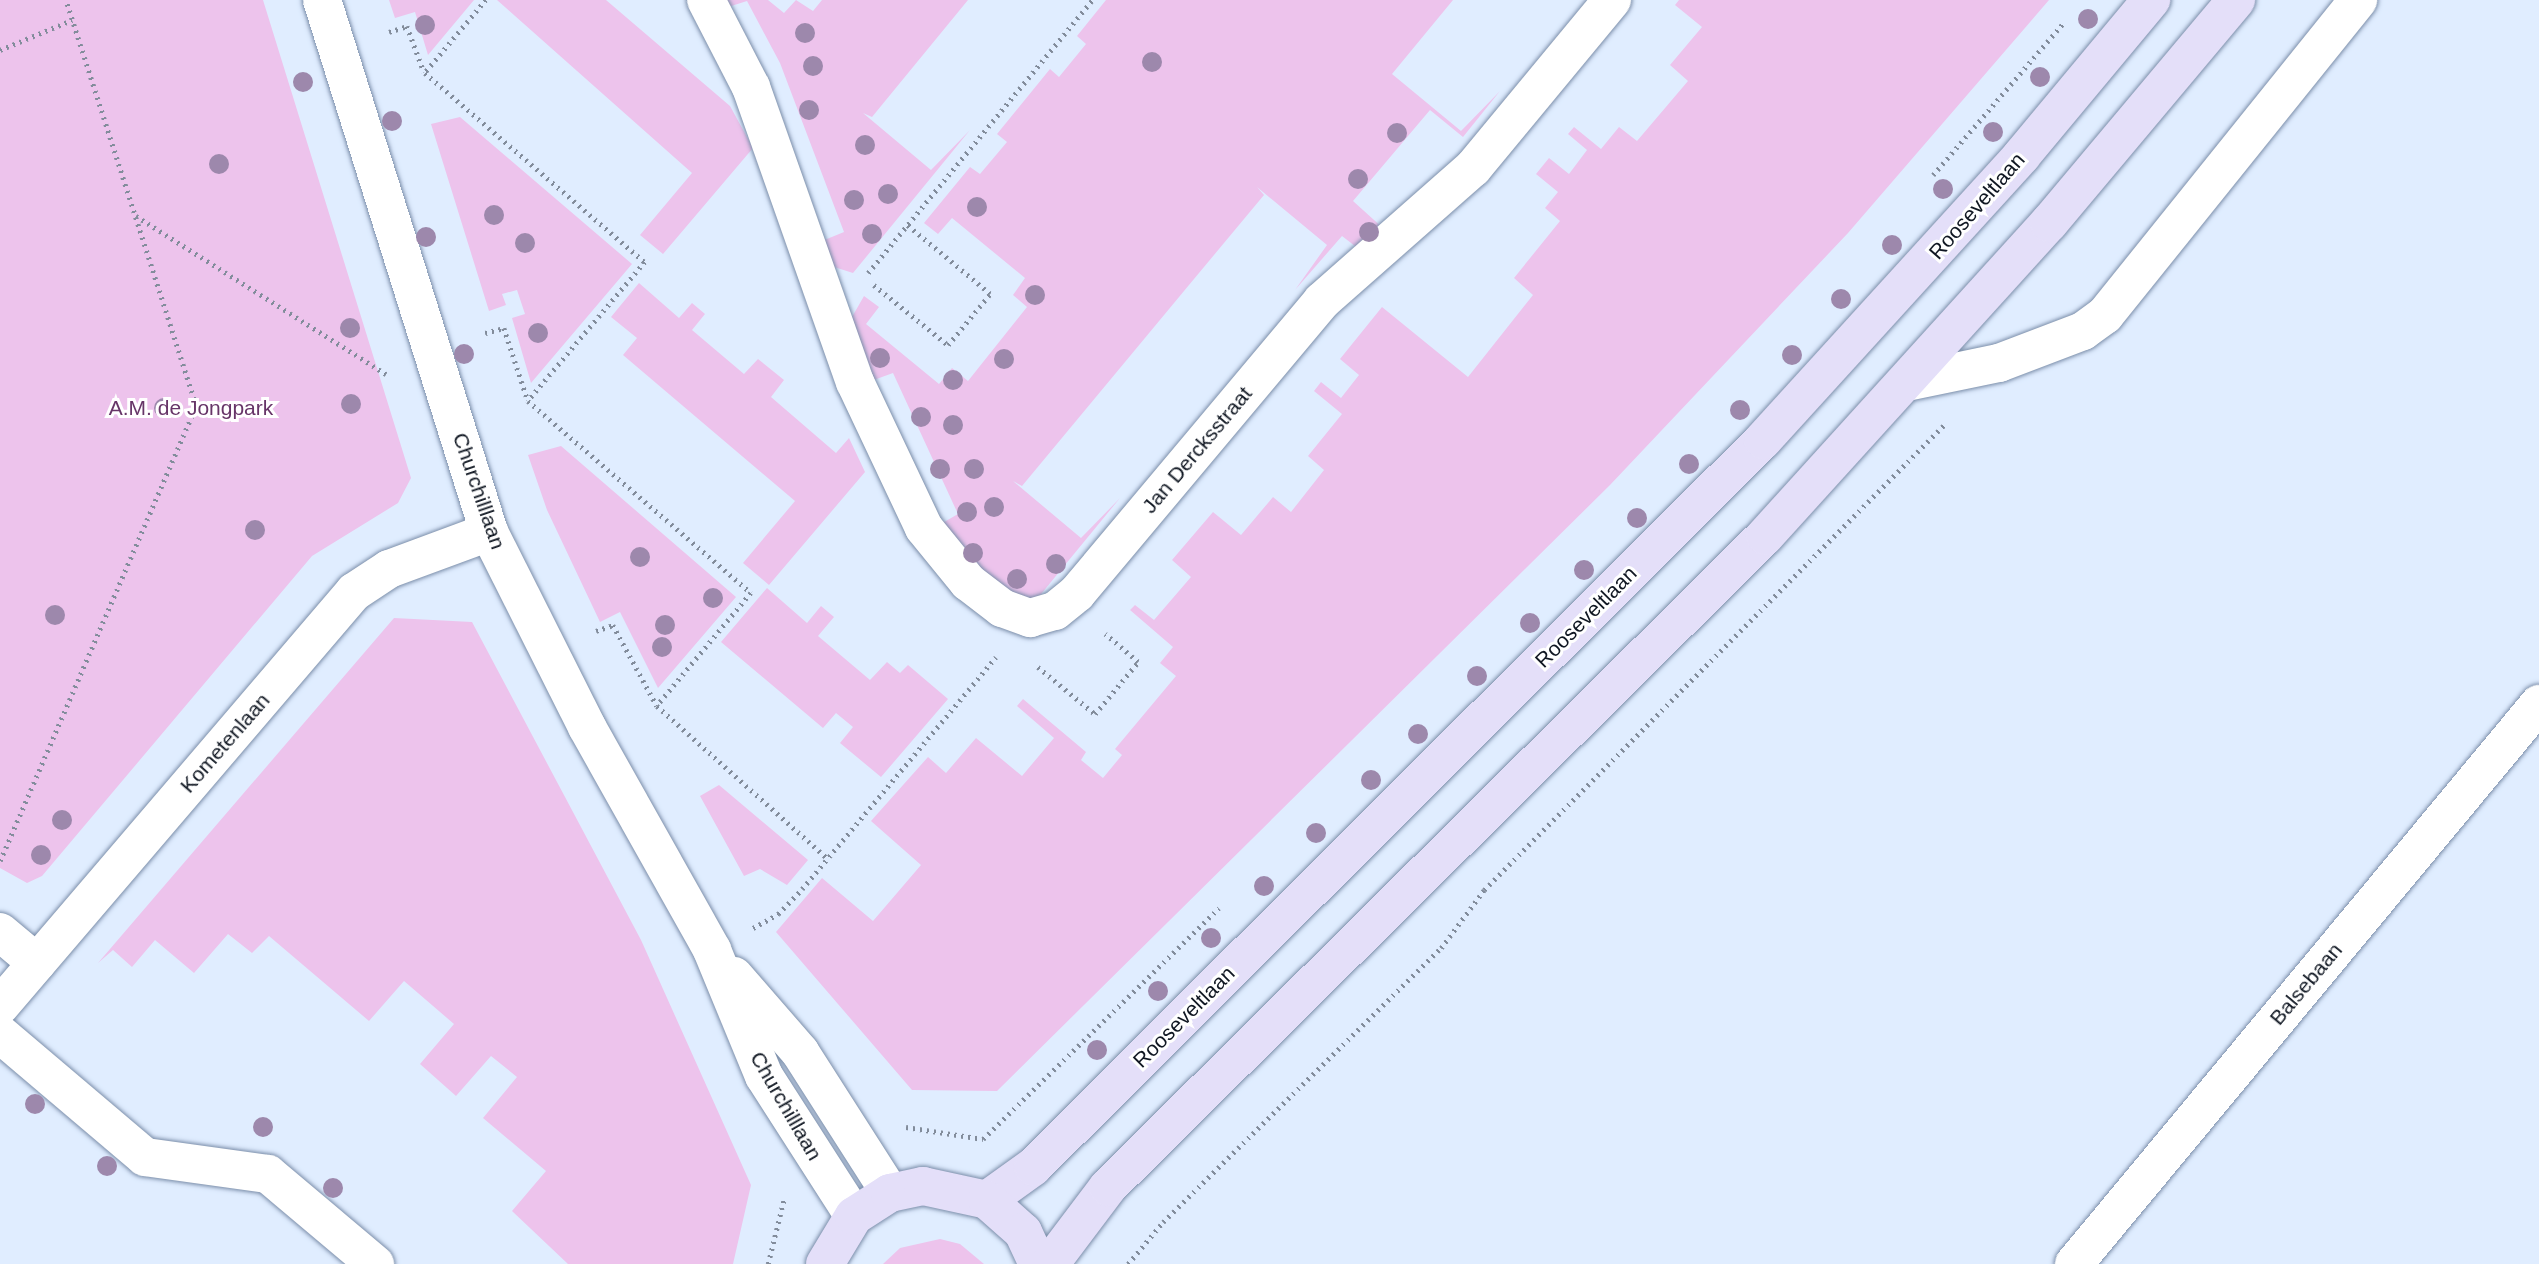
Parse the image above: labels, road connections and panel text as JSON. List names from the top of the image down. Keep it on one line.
{"streets":{"main road":["Rooseveltlaan"],"street":["Jan Dercksstraat","Churchilllaan","Kometenlaan","Balsebaan"]},"crossings":[["Churchilllaan","Kometenlaan"]],"parks":["A.M. de Jongpark"]}
